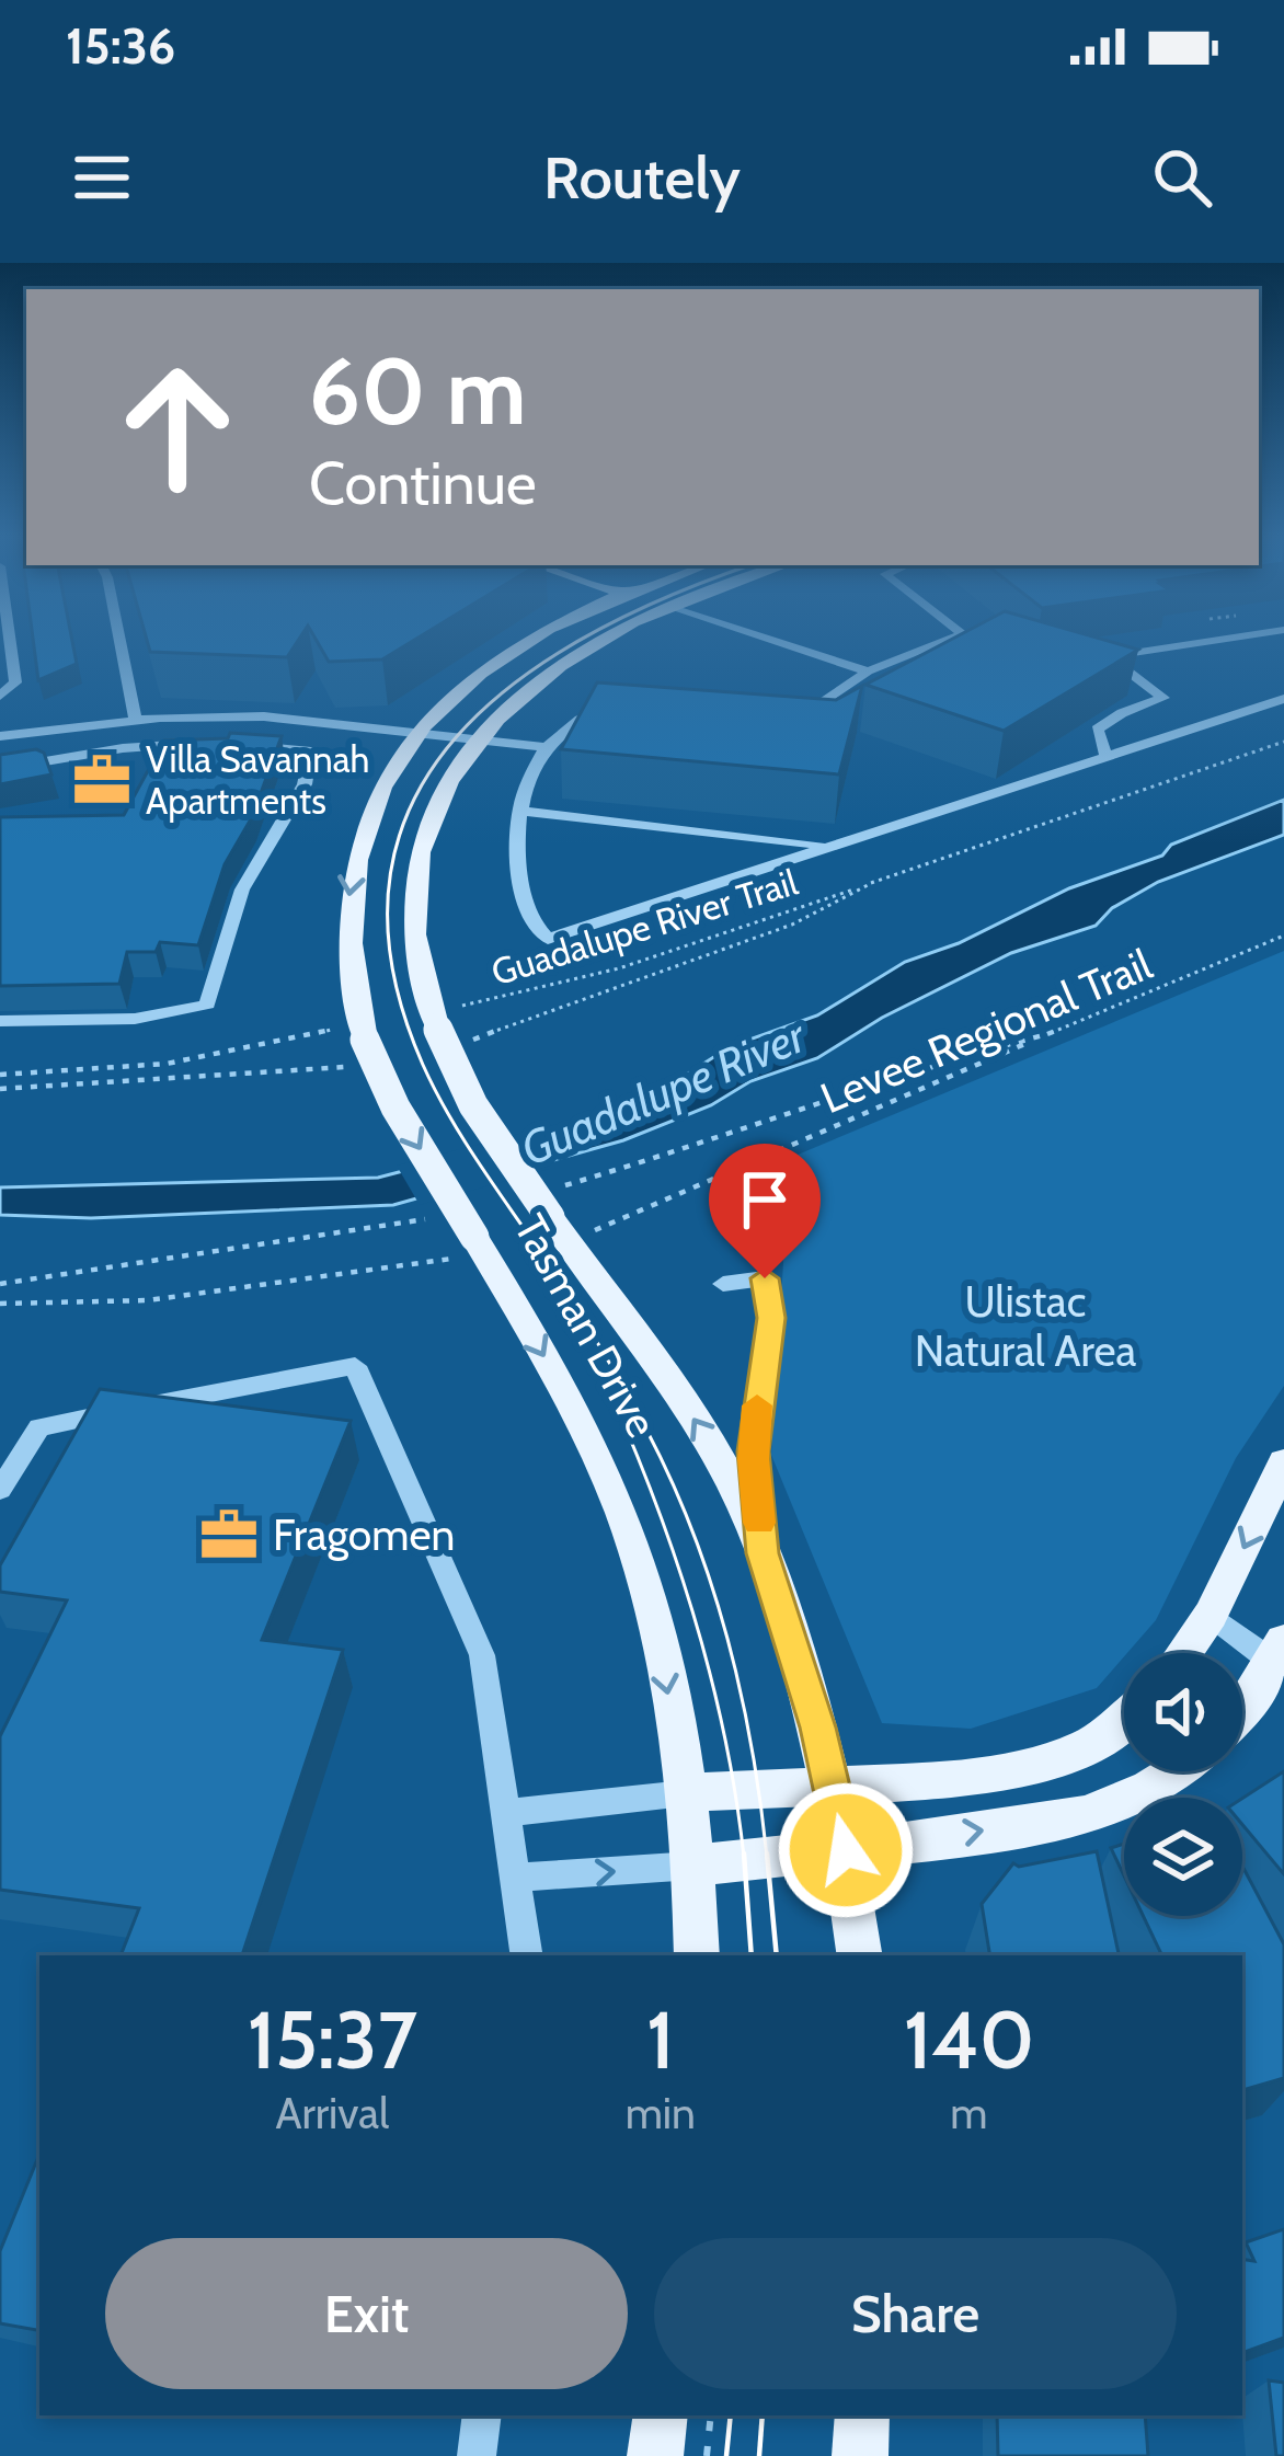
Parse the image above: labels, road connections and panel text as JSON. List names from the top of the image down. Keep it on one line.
{"streets":{"main road":["Tasman Drive"],"path":["Guadalupe River Trail","Levee Regional Trail"]},"crossings":[["Guadalupe River Trail","Tasman Drive"],["Levee Regional Trail","Tasman Drive"]],"water":["Guadalupe River"],"parks":["Ulistac Natural Area"],"places":{"office":["Villa Savannah Apartments","Fragomen"]},"page":{"status":"15:36","header":"Routely","turn":["60 m","Continue"],"eta":["15:37","Arrival","1","min","140","m"],"buttons":["Exit","Share"]}}
